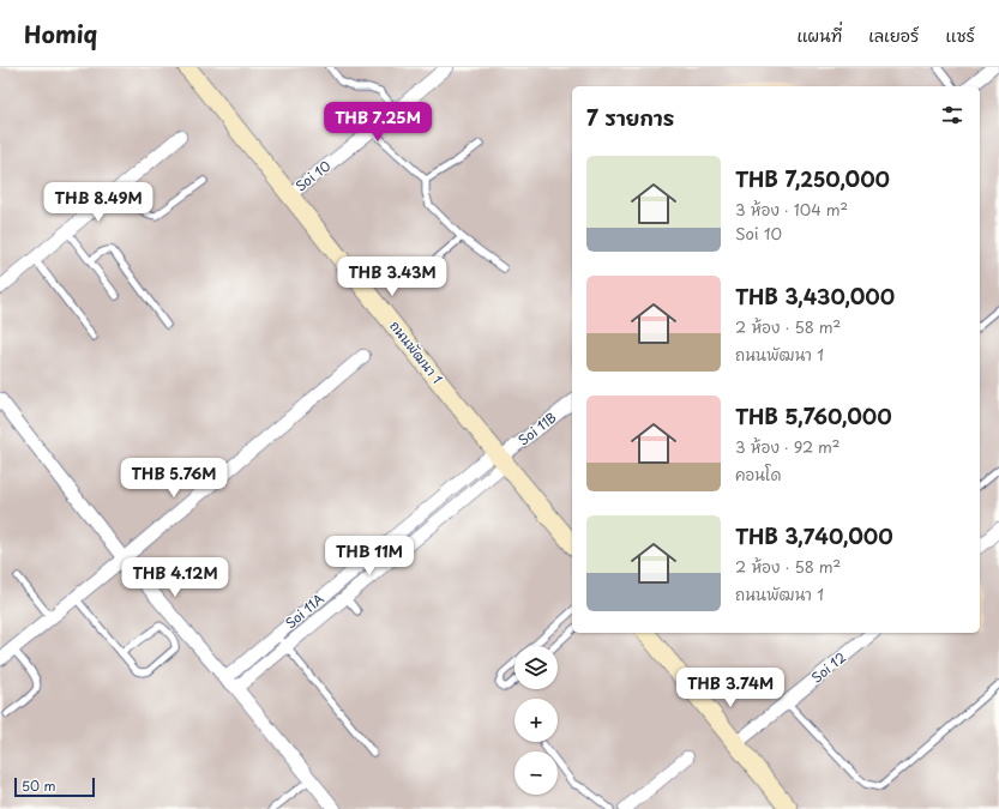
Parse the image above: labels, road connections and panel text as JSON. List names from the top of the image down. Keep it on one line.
{"streets":{"main road":["ถนนพัฒนา 1"],"street":["Soi 10","Soi 11B","Soi 11A","Soi 12"]},"crossings":[["Soi 10","ถนนพัฒนา 1"],["ถนนพัฒนา 1","Soi 11B"],["ถนนพัฒนา 1","Soi 11A"],["Soi 11B","Soi 11A"]],"scale_bar":"50 m","page":{"header":"Homiq","nav":["แผนที่","เลเยอร์","แชร์"],"heading":"7 รายการ","price":["THB 7.25M","THB 8.49M","THB 3.43M","THB 5.76M","THB 11M","THB 4.12M","THB 3.74M"],"list":[{"name":"THB 7,250,000","note":"3 ห้อง · 104 m² · Soi 10"},{"name":"THB 3,430,000","note":"2 ห้อง · 58 m² · ถนนพัฒนา 1"},{"name":"THB 5,760,000","note":"3 ห้อง · 92 m² · คอนโด"},{"name":"THB 3,740,000","note":"2 ห้อง · 58 m² · ถนนพัฒนา 1"}],"map_buttons":["+","−"],"scale":"50 m"}}
